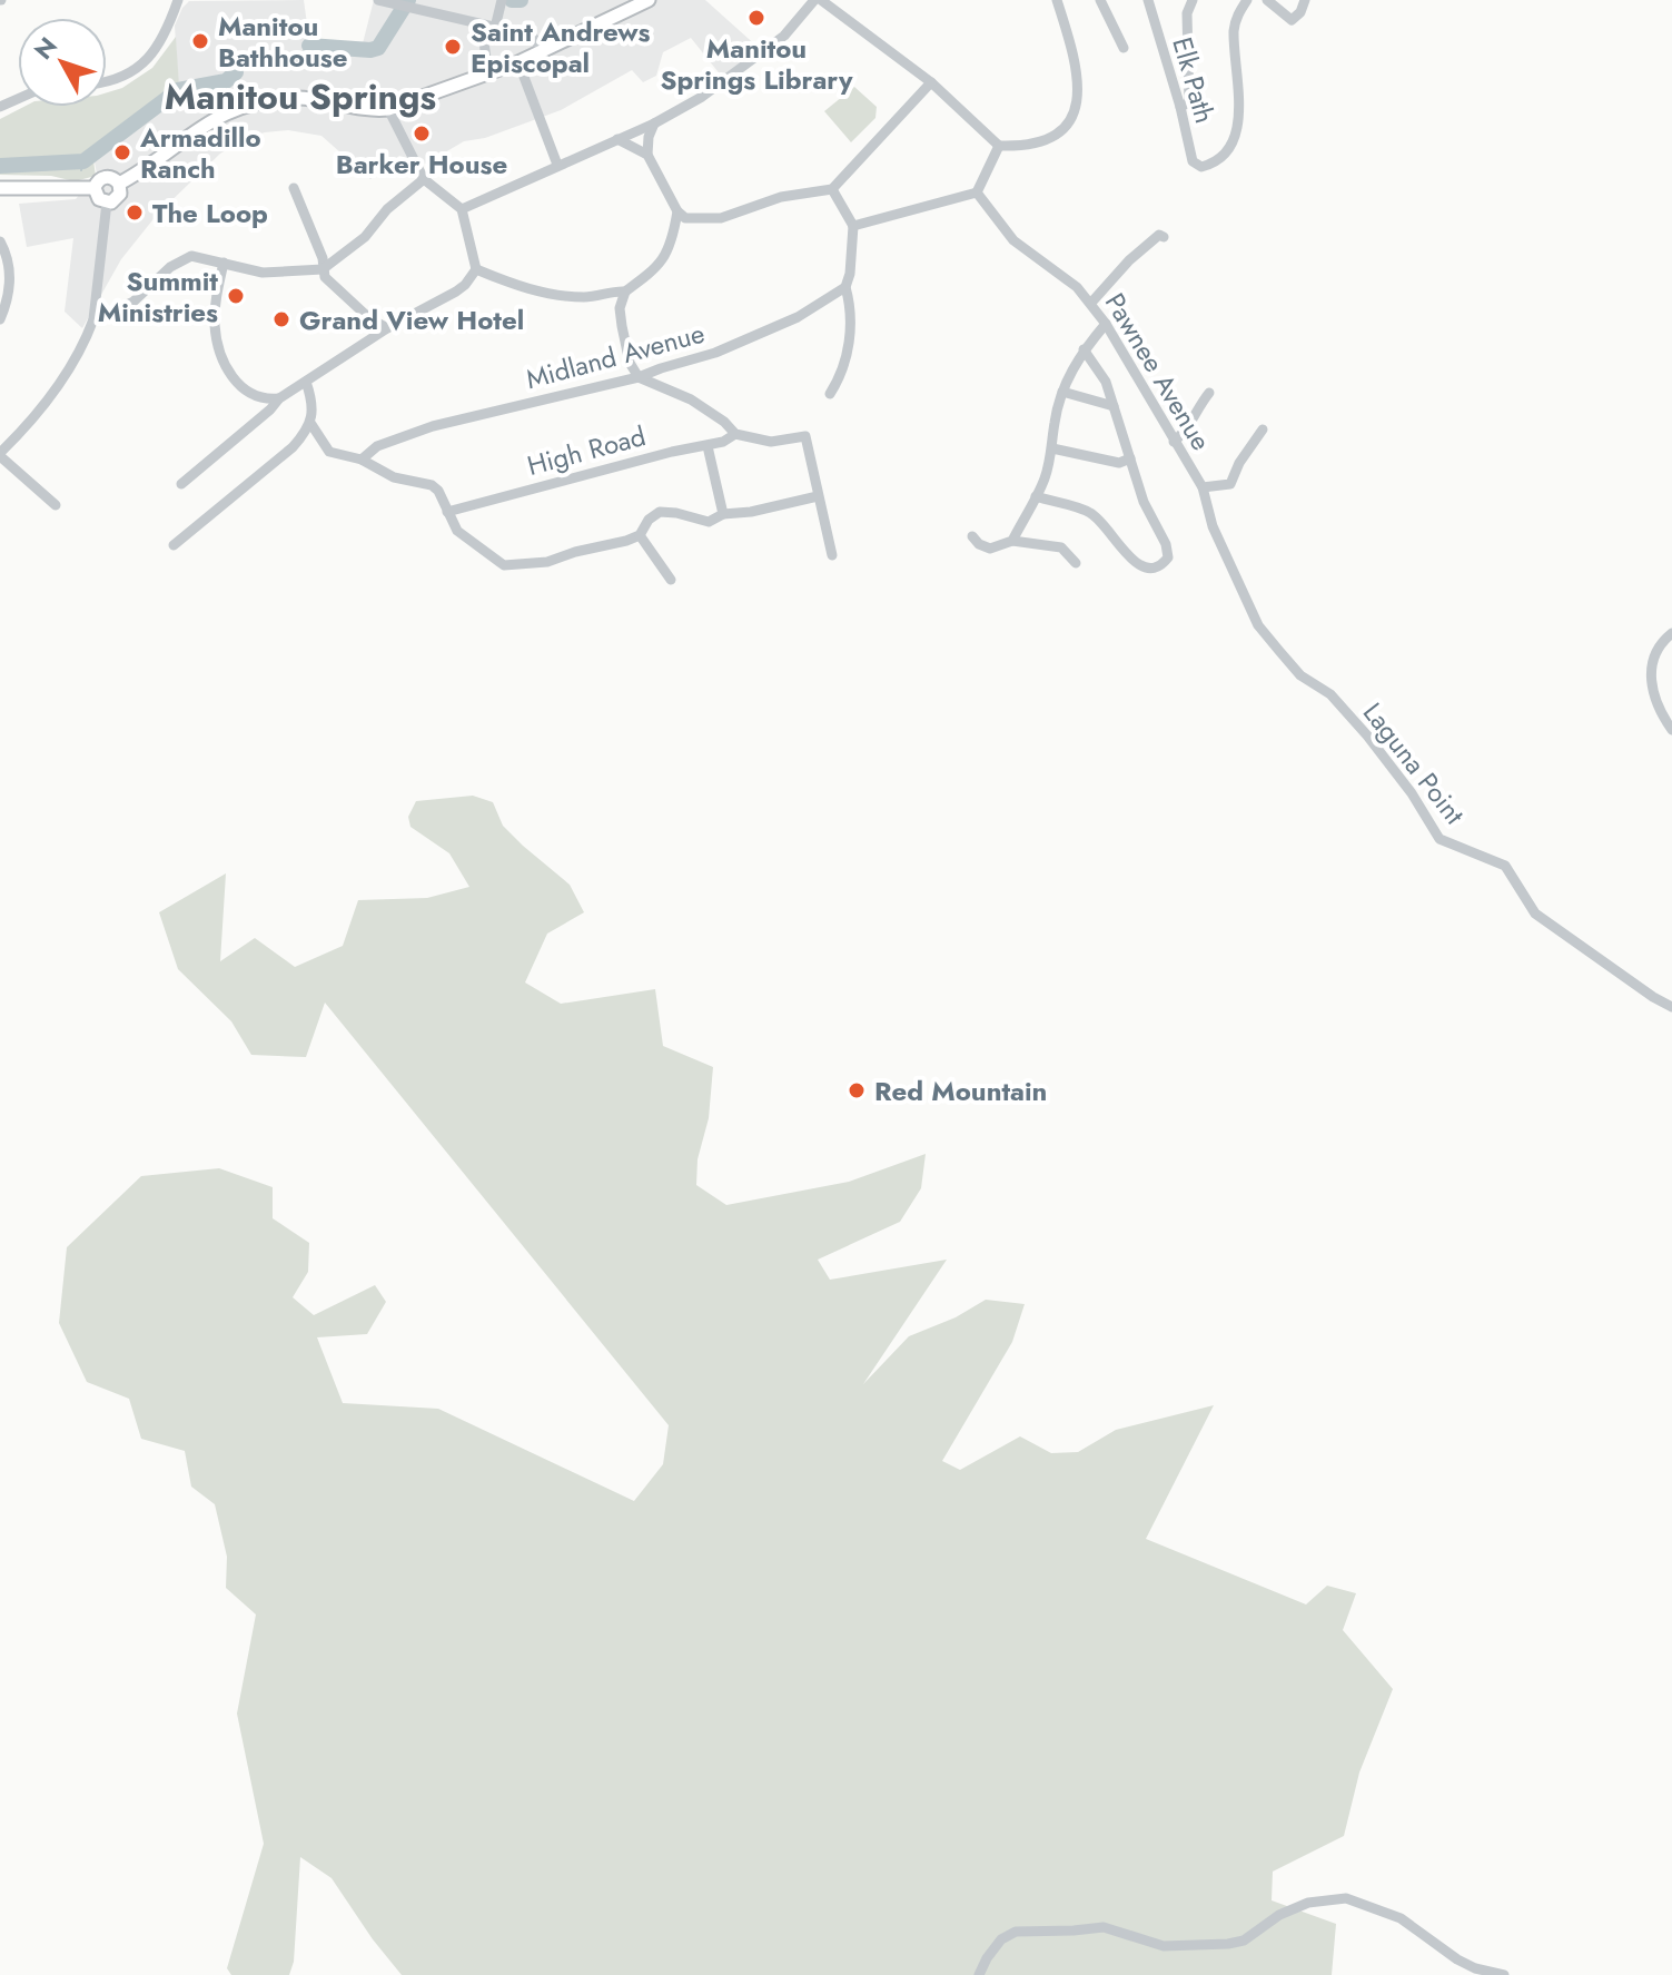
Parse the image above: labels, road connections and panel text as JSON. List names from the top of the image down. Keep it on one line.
{"streets":{"street":["Elk Path","Midland Avenue","Pawnee Avenue","High Road","Laguna Point"]},"crossings":[["Pawnee Avenue","Laguna Point"]],"districts":["Manitou Springs"],"places":["Manitou Springs Library","Manitou Bathhouse","Saint Andrews Episcopal","Barker House","Armadillo Ranch","The Loop","Summit Ministries","Grand View Hotel","Red Mountain"],"north":"top left"}
